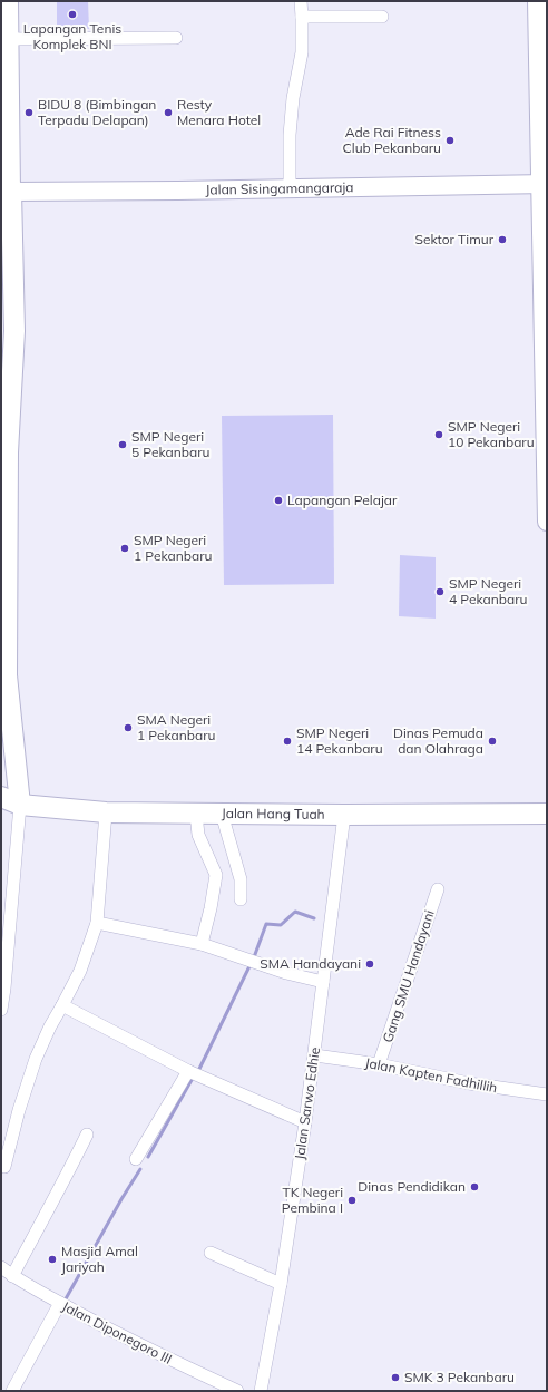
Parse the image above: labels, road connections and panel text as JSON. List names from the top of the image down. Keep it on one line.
{"streets":{"main road":["Jalan Sisingamangaraja","Jalan Hang Tuah"],"street":["Gang SMU Handayani","Jalan Kapten Fadhillih","Jalan Sarwo Edhie","Jalan Diponegoro III"]},"crossings":[["Jalan Hang Tuah","Jalan Sarwo Edhie"],["Gang SMU Handayani","Jalan Kapten Fadhillih"],["Jalan Kapten Fadhillih","Jalan Sarwo Edhie"]],"places":["Lapangan Tenis Komplek BNI","BIDU 8 (Bimbingan Terpadu Delapan)","Resty Menara Hotel","Ade Rai Fitness Club Pekanbaru","Sektor Timur","SMP Negeri 10 Pekanbaru","SMP Negeri 5 Pekanbaru","Lapangan Pelajar","SMP Negeri 1 Pekanbaru","SMP Negeri 4 Pekanbaru","SMA Negeri 1 Pekanbaru","SMP Negeri 14 Pekanbaru","Dinas Pemuda dan Olahraga","SMA Handayani","Dinas Pendidikan","TK Negeri Pembina I","Masjid Amal Jariyah","SMK 3 Pekanbaru"]}
